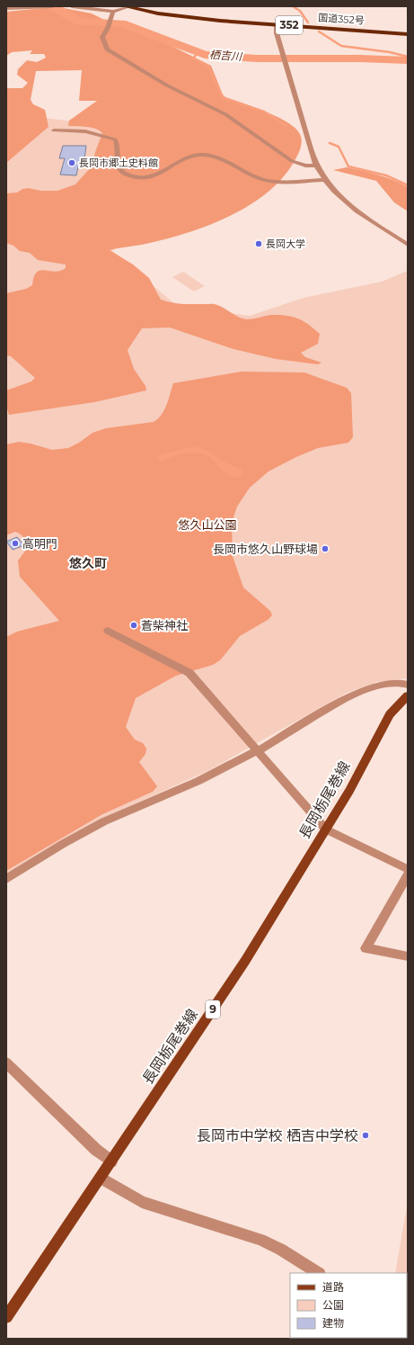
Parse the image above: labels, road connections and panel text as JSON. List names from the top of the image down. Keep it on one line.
{"streets":{"highway":["国道352号","352"],"main road":["長岡栃尾巻線","9"]},"districts":["悠久町"],"water":["栖吉川"],"parks":["悠久山公園"],"places":["長岡市郷土史料館","長岡大学","高明門","長岡市悠久山野球場","蒼柴神社","長岡市中学校 栖吉中学校"],"legend":["道路","公園","建物"]}
